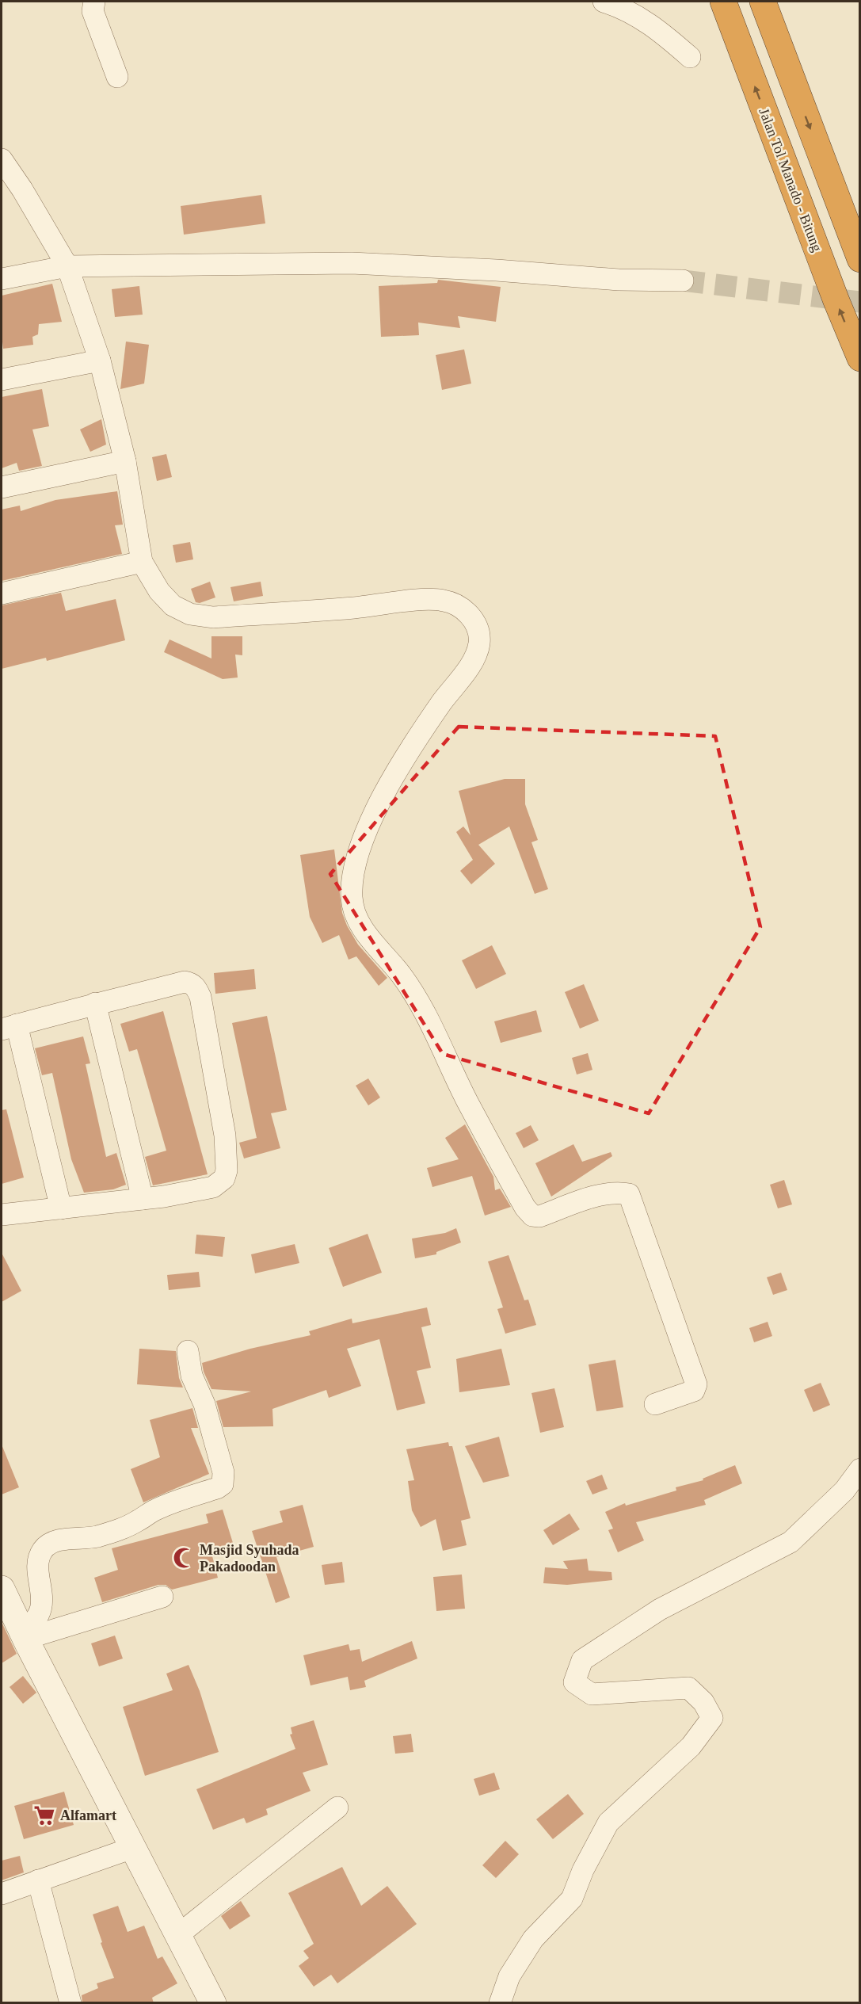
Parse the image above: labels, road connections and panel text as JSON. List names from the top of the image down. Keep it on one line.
{"streets":{"highway":["Jalan Tol Manado - Bitung"]},"places":{"mosque":["Masjid Syuhada Pakadoodan"],"supermarket":["Alfamart"]}}
